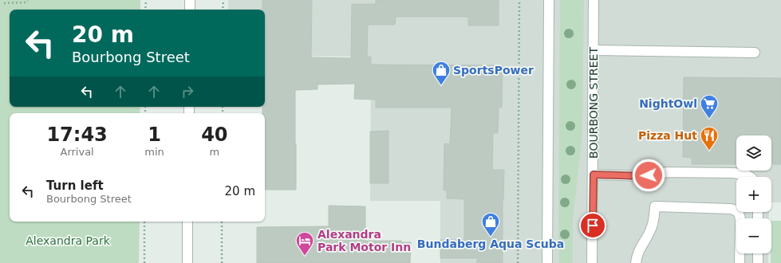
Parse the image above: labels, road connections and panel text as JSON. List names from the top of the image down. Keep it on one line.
{"streets":{"main road":["BOURBONG STREET"]},"parks":["Alexandra Park"],"places":{"shop":["SportsPower","Bundaberg Aqua Scuba"],"supermarket":["NightOwl"],"restaurant":["Pizza Hut"],"hotel":["Alexandra Park Motor Inn"]},"page":{"turn":["20 m","Bourbong Street"],"eta":["17:43","Arrival","1","min","40","m"],"map_buttons":["+","−"],"list":[{"name":"Turn left","note":"Bourbong Street","value":"20 m"}]}}
